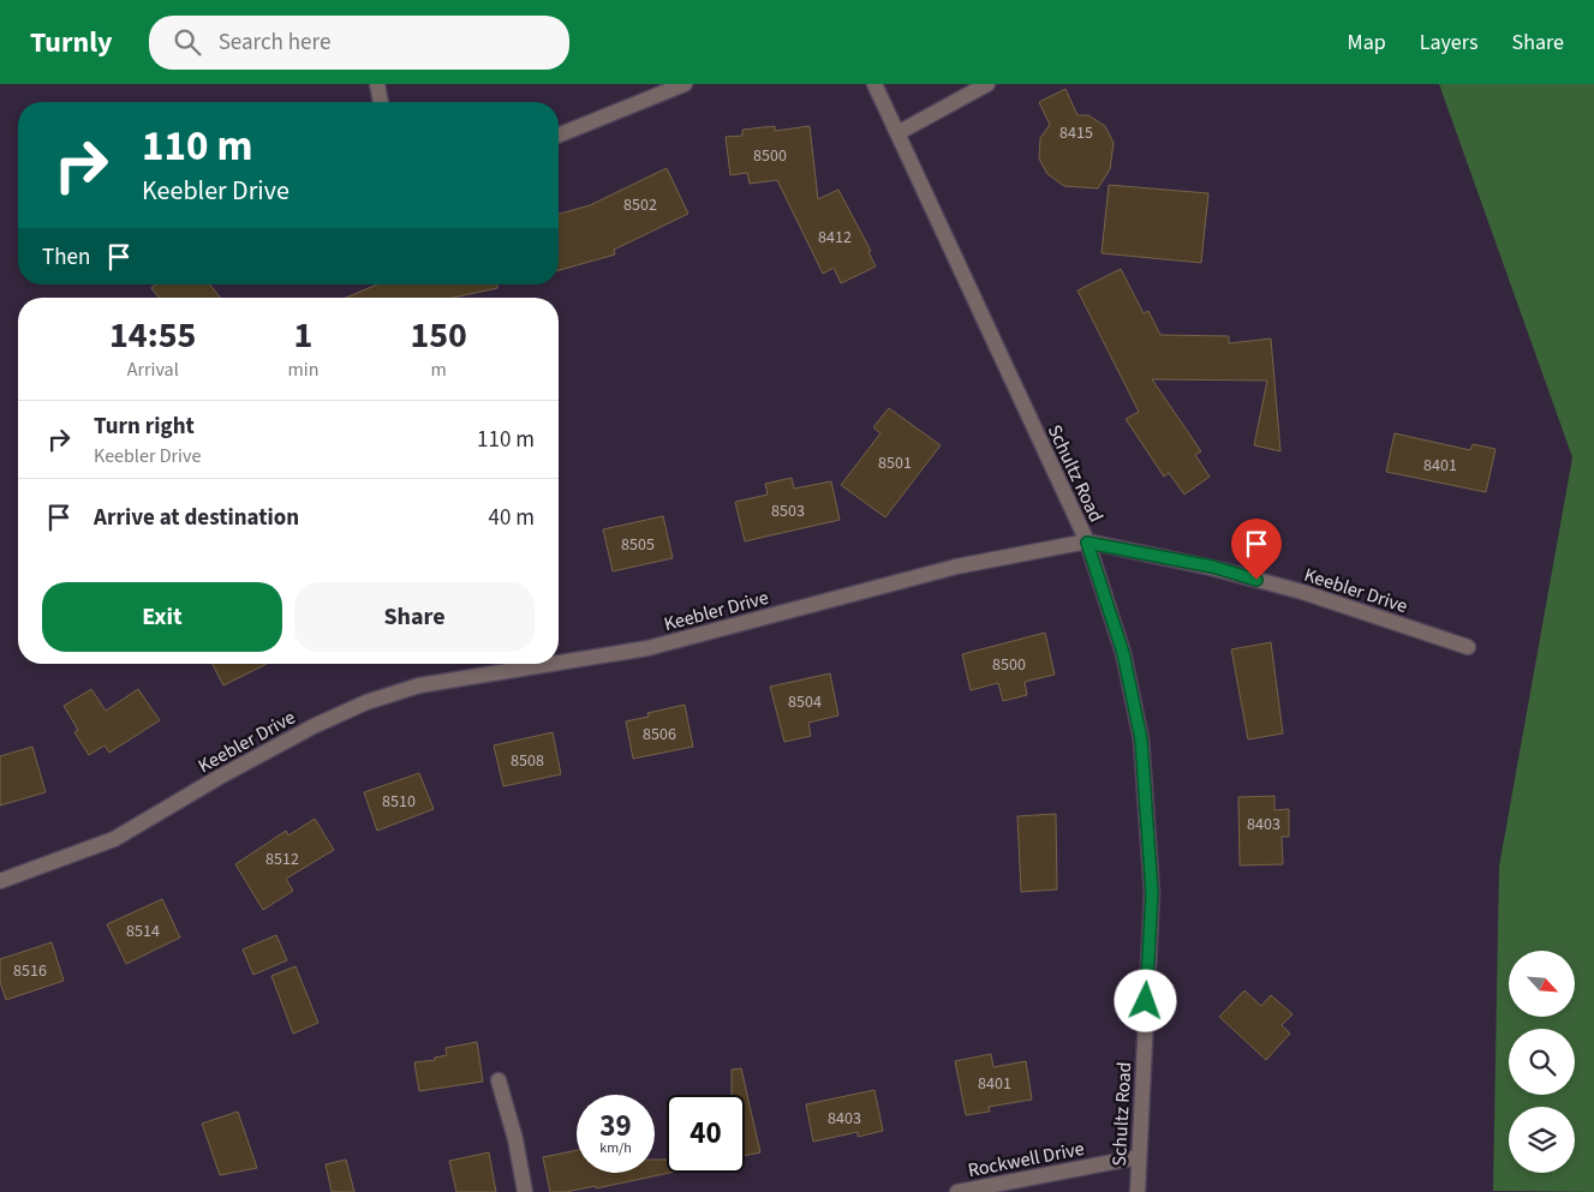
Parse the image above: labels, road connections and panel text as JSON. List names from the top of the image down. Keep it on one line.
{"streets":{"street":["Schultz Road","Keebler Drive","Rockwell Drive"]},"crossings":[["Schultz Road","Keebler Drive"],["Schultz Road","Rockwell Drive"]],"house_numbers":["8415","8500","8502","8412","8501","8401","8503","8505","8500","8504","8506","8508","8510","8403","8512","8514","8516","8401","8403"],"north":"bottom right","page":{"header":"Turnly","search":"Search here","nav":["Map","Layers","Share"],"turn":["110 m","Keebler Drive"],"then":"Then","eta":["14:55","Arrival","1","min","150","m"],"list":[{"name":"Turn right","note":"Keebler Drive","value":"110 m"},{"name":"Arrive at destination","value":"40 m"}],"buttons":["Exit","Share"],"speed":"39 km/h","limit":"40"}}
